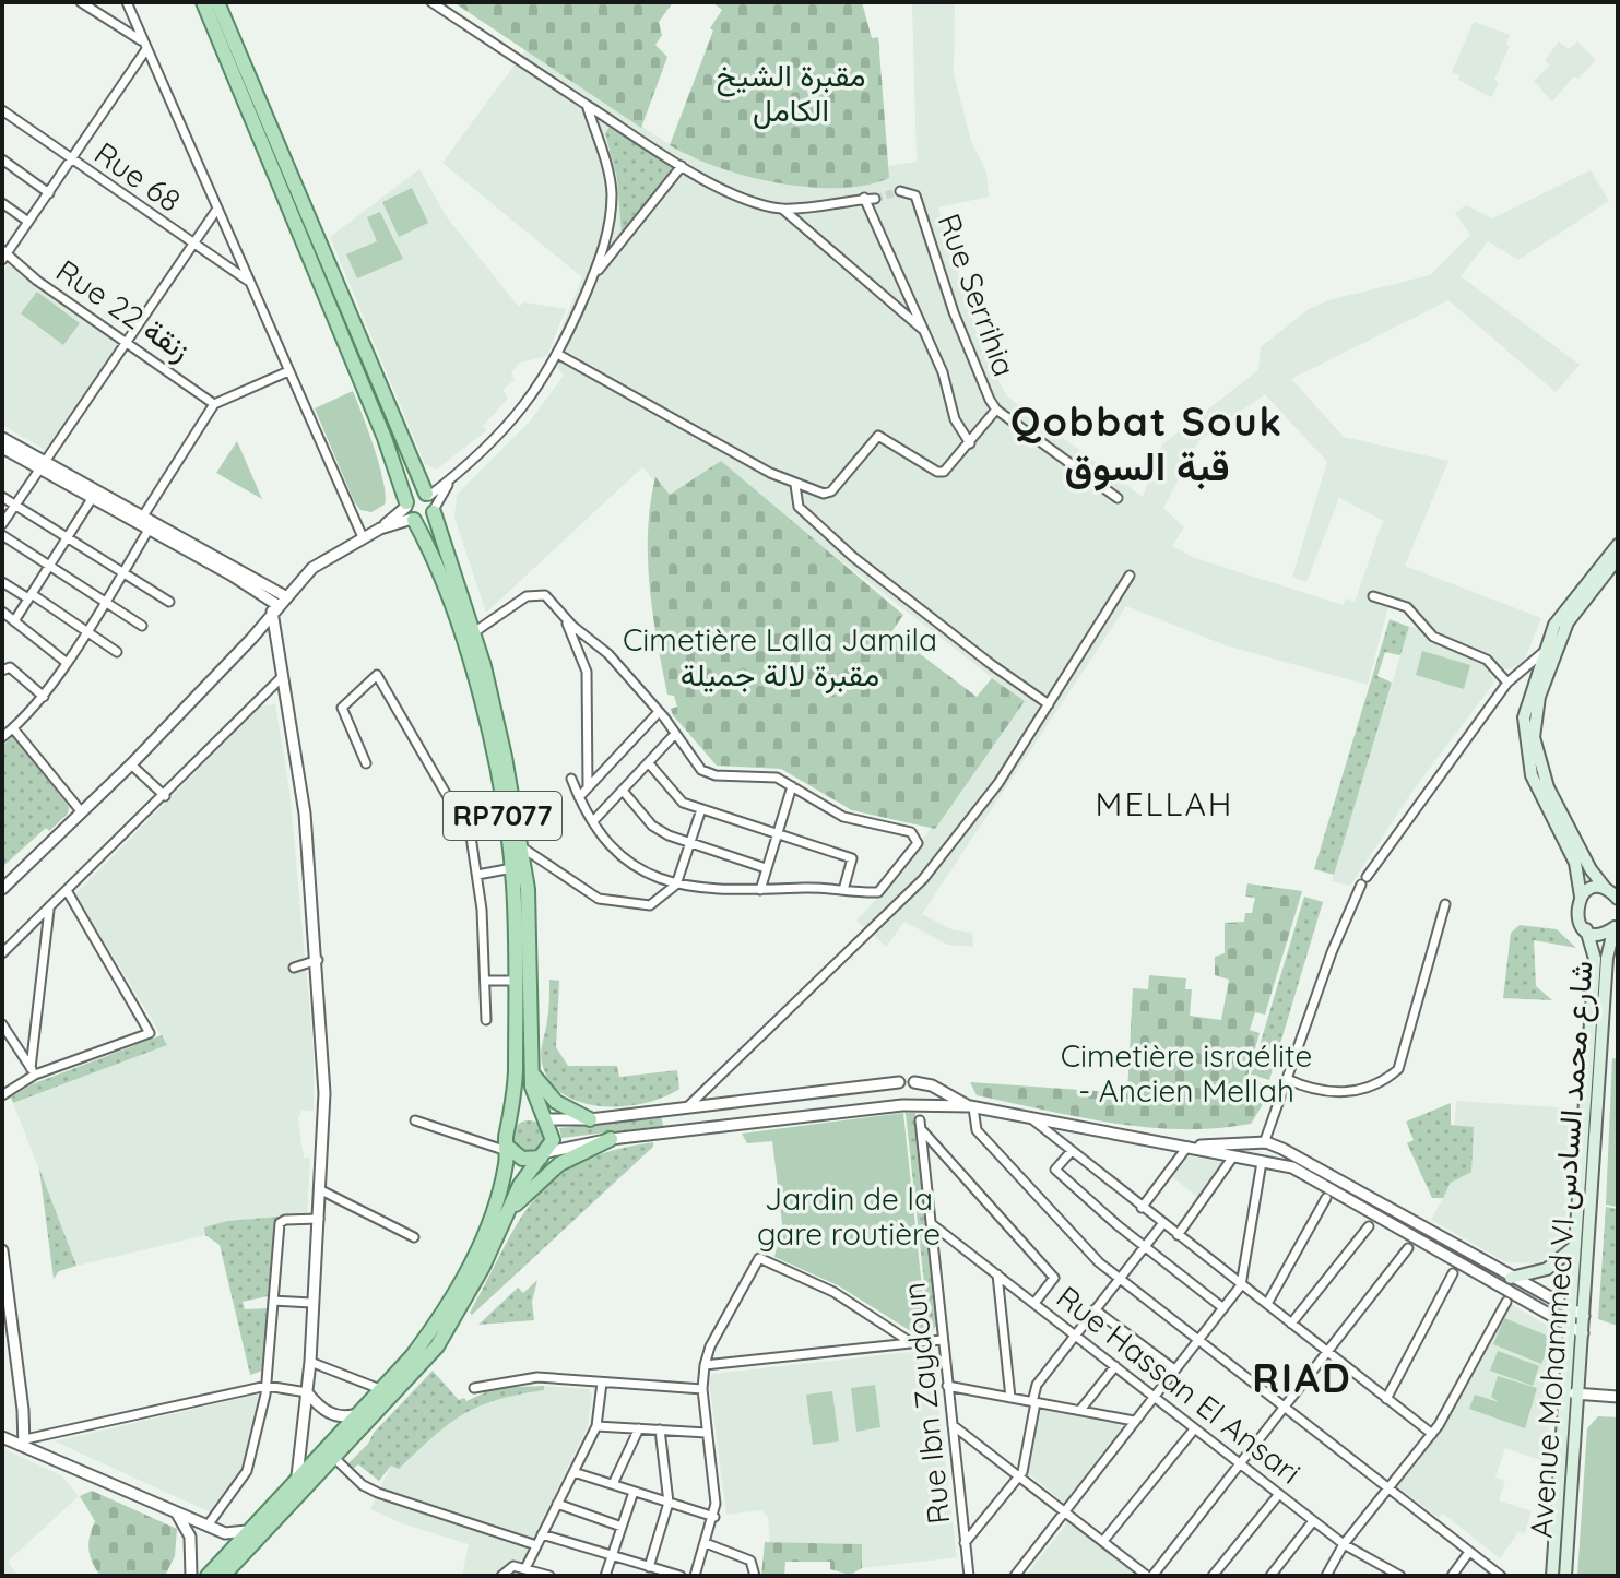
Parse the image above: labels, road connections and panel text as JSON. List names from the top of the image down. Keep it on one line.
{"streets":{"main road":["RP7077","Avenue Mohammed VI شارع محمد السادس"],"street":["Rue 68","Rue Serrihia","Rue 22 زنقة","Rue Hassan El Ansari","Rue Ibn Zaydoun"]},"crossings":[["Rue Hassan El Ansari","Rue Ibn Zaydoun"]],"districts":["Qobbat Souk قبة السوق","MELLAH","RIAD"],"parks":["مقبرة الشيخ الكامل","Cimetière Lalla Jamila مقبرة لالة جميلة","Cimetière israélite - Ancien Mellah","Jardin de la gare routière"]}
